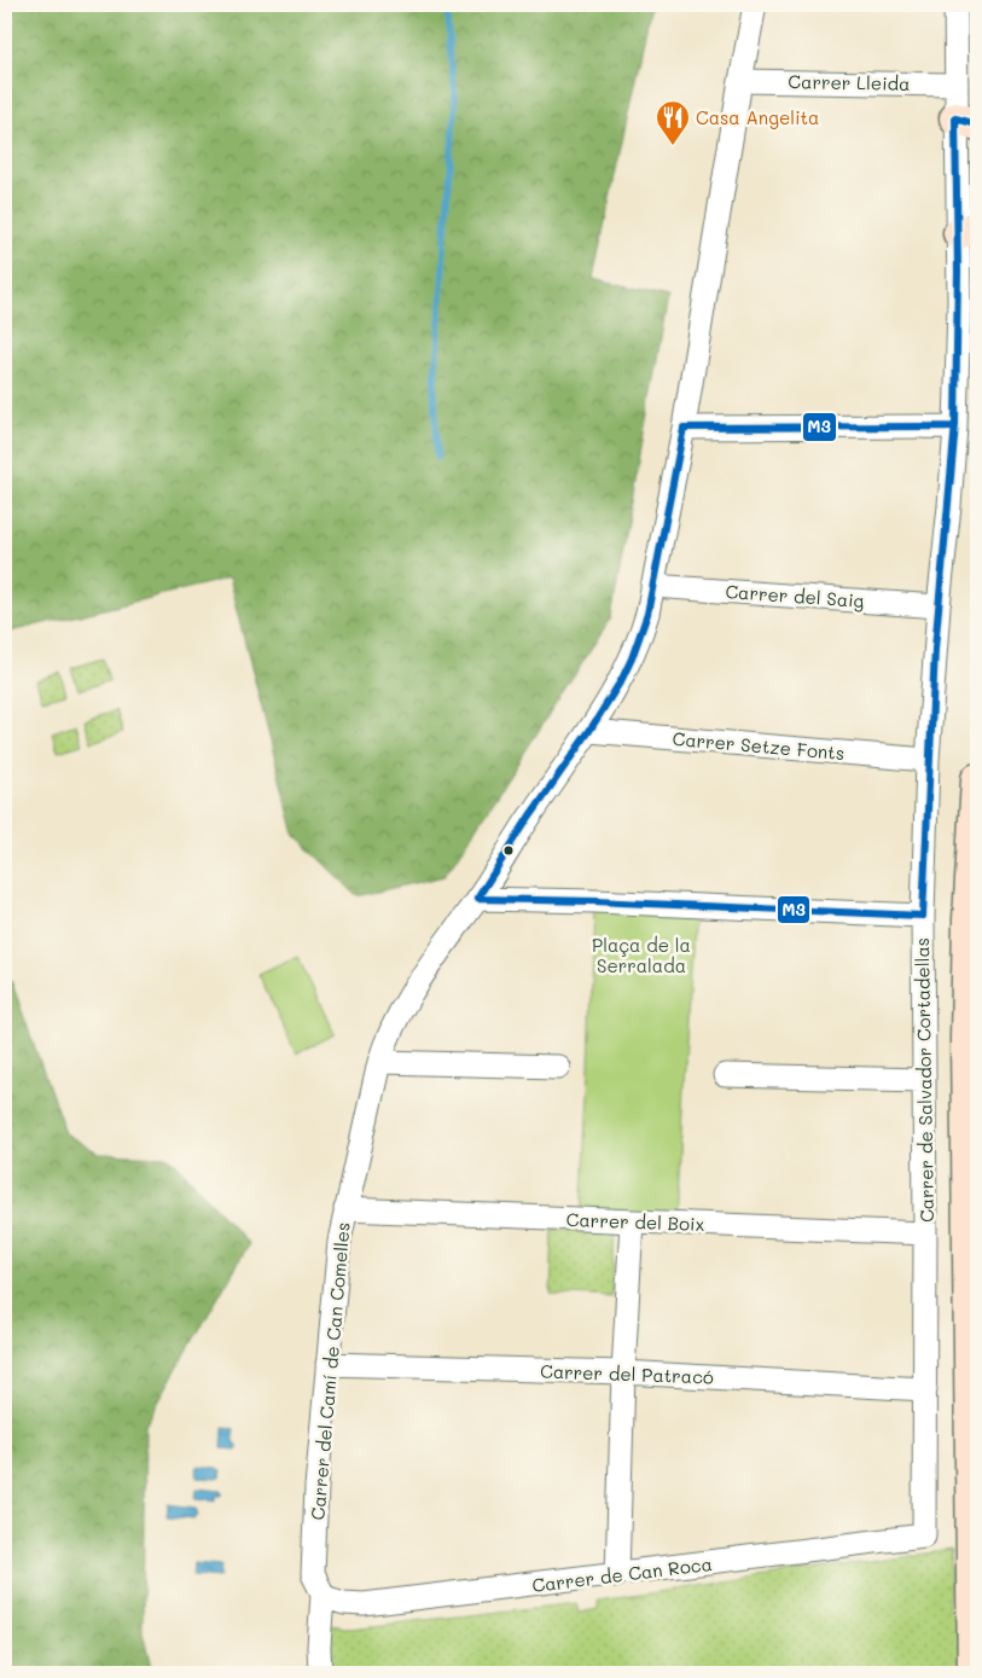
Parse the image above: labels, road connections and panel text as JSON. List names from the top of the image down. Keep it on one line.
{"streets":{"street":["Carrer Lleida","Carrer del Saig","Carrer Setze Fonts","Carrer de Salvador Cortadellas","Carrer del Boix","Carrer del Camí de Can Comelles","Carrer del Patracó","Carrer de Can Roca"]},"crossings":[["Carrer Lleida","Carrer de Salvador Cortadellas"],["Carrer Lleida","Carrer del Camí de Can Comelles"],["Carrer del Saig","Carrer de Salvador Cortadellas"],["Carrer del Saig","Carrer del Camí de Can Comelles"],["Carrer Setze Fonts","Carrer de Salvador Cortadellas"],["Carrer Setze Fonts","Carrer del Camí de Can Comelles"],["Carrer de Salvador Cortadellas","Carrer del Boix"],["Carrer de Salvador Cortadellas","Carrer del Patracó"],["Carrer de Salvador Cortadellas","Carrer de Can Roca"],["Carrer del Boix","Carrer del Camí de Can Comelles"],["Carrer del Camí de Can Comelles","Carrer del Patracó"],["Carrer del Camí de Can Comelles","Carrer de Can Roca"]],"parks":["Plaça de la Serralada"],"places":{"restaurant":["Casa Angelita"]},"lines":["transit line M3"]}
